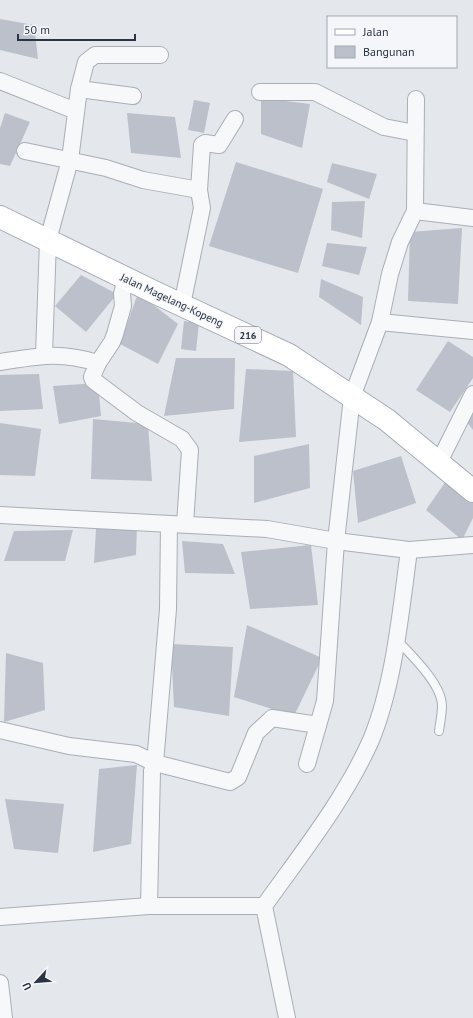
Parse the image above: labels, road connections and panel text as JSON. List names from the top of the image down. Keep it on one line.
{"streets":{"main road":["Jalan Magelang-Kopeng","216"]},"legend":["Jalan","Bangunan"],"scale_bar":"50 m","north":"bottom left"}
